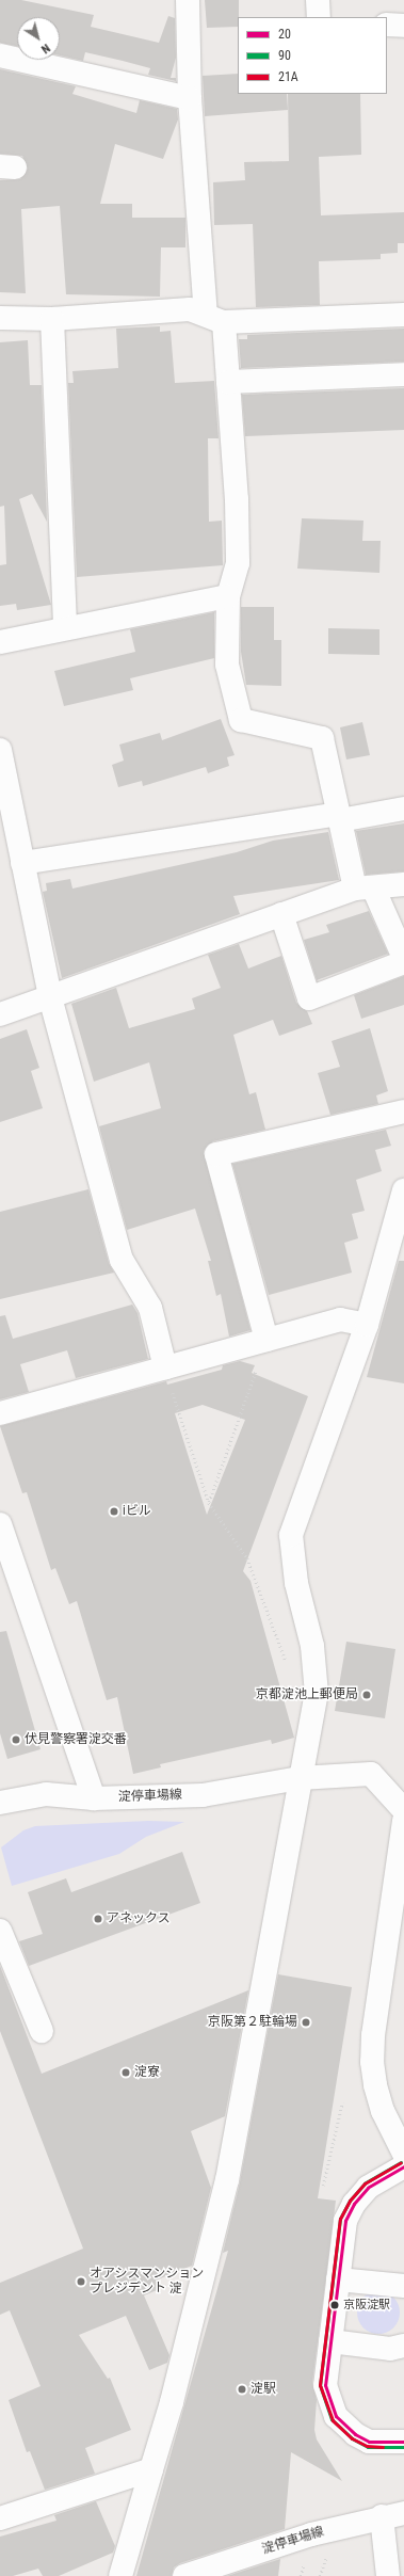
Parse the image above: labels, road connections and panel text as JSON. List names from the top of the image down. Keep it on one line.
{"streets":{"street":["淀停車場線"]},"places":["iビル","京都淀池上郵便局","伏見警察署淀交番","アネックス","京阪第２駐輪場","淀寮","オアシスマンション プレジデント 淀","京阪淀駅","淀駅"],"lines":["transit line 90","transit line 21A","transit line 20"],"legend":["20","90","21A"],"north":"bottom right"}
